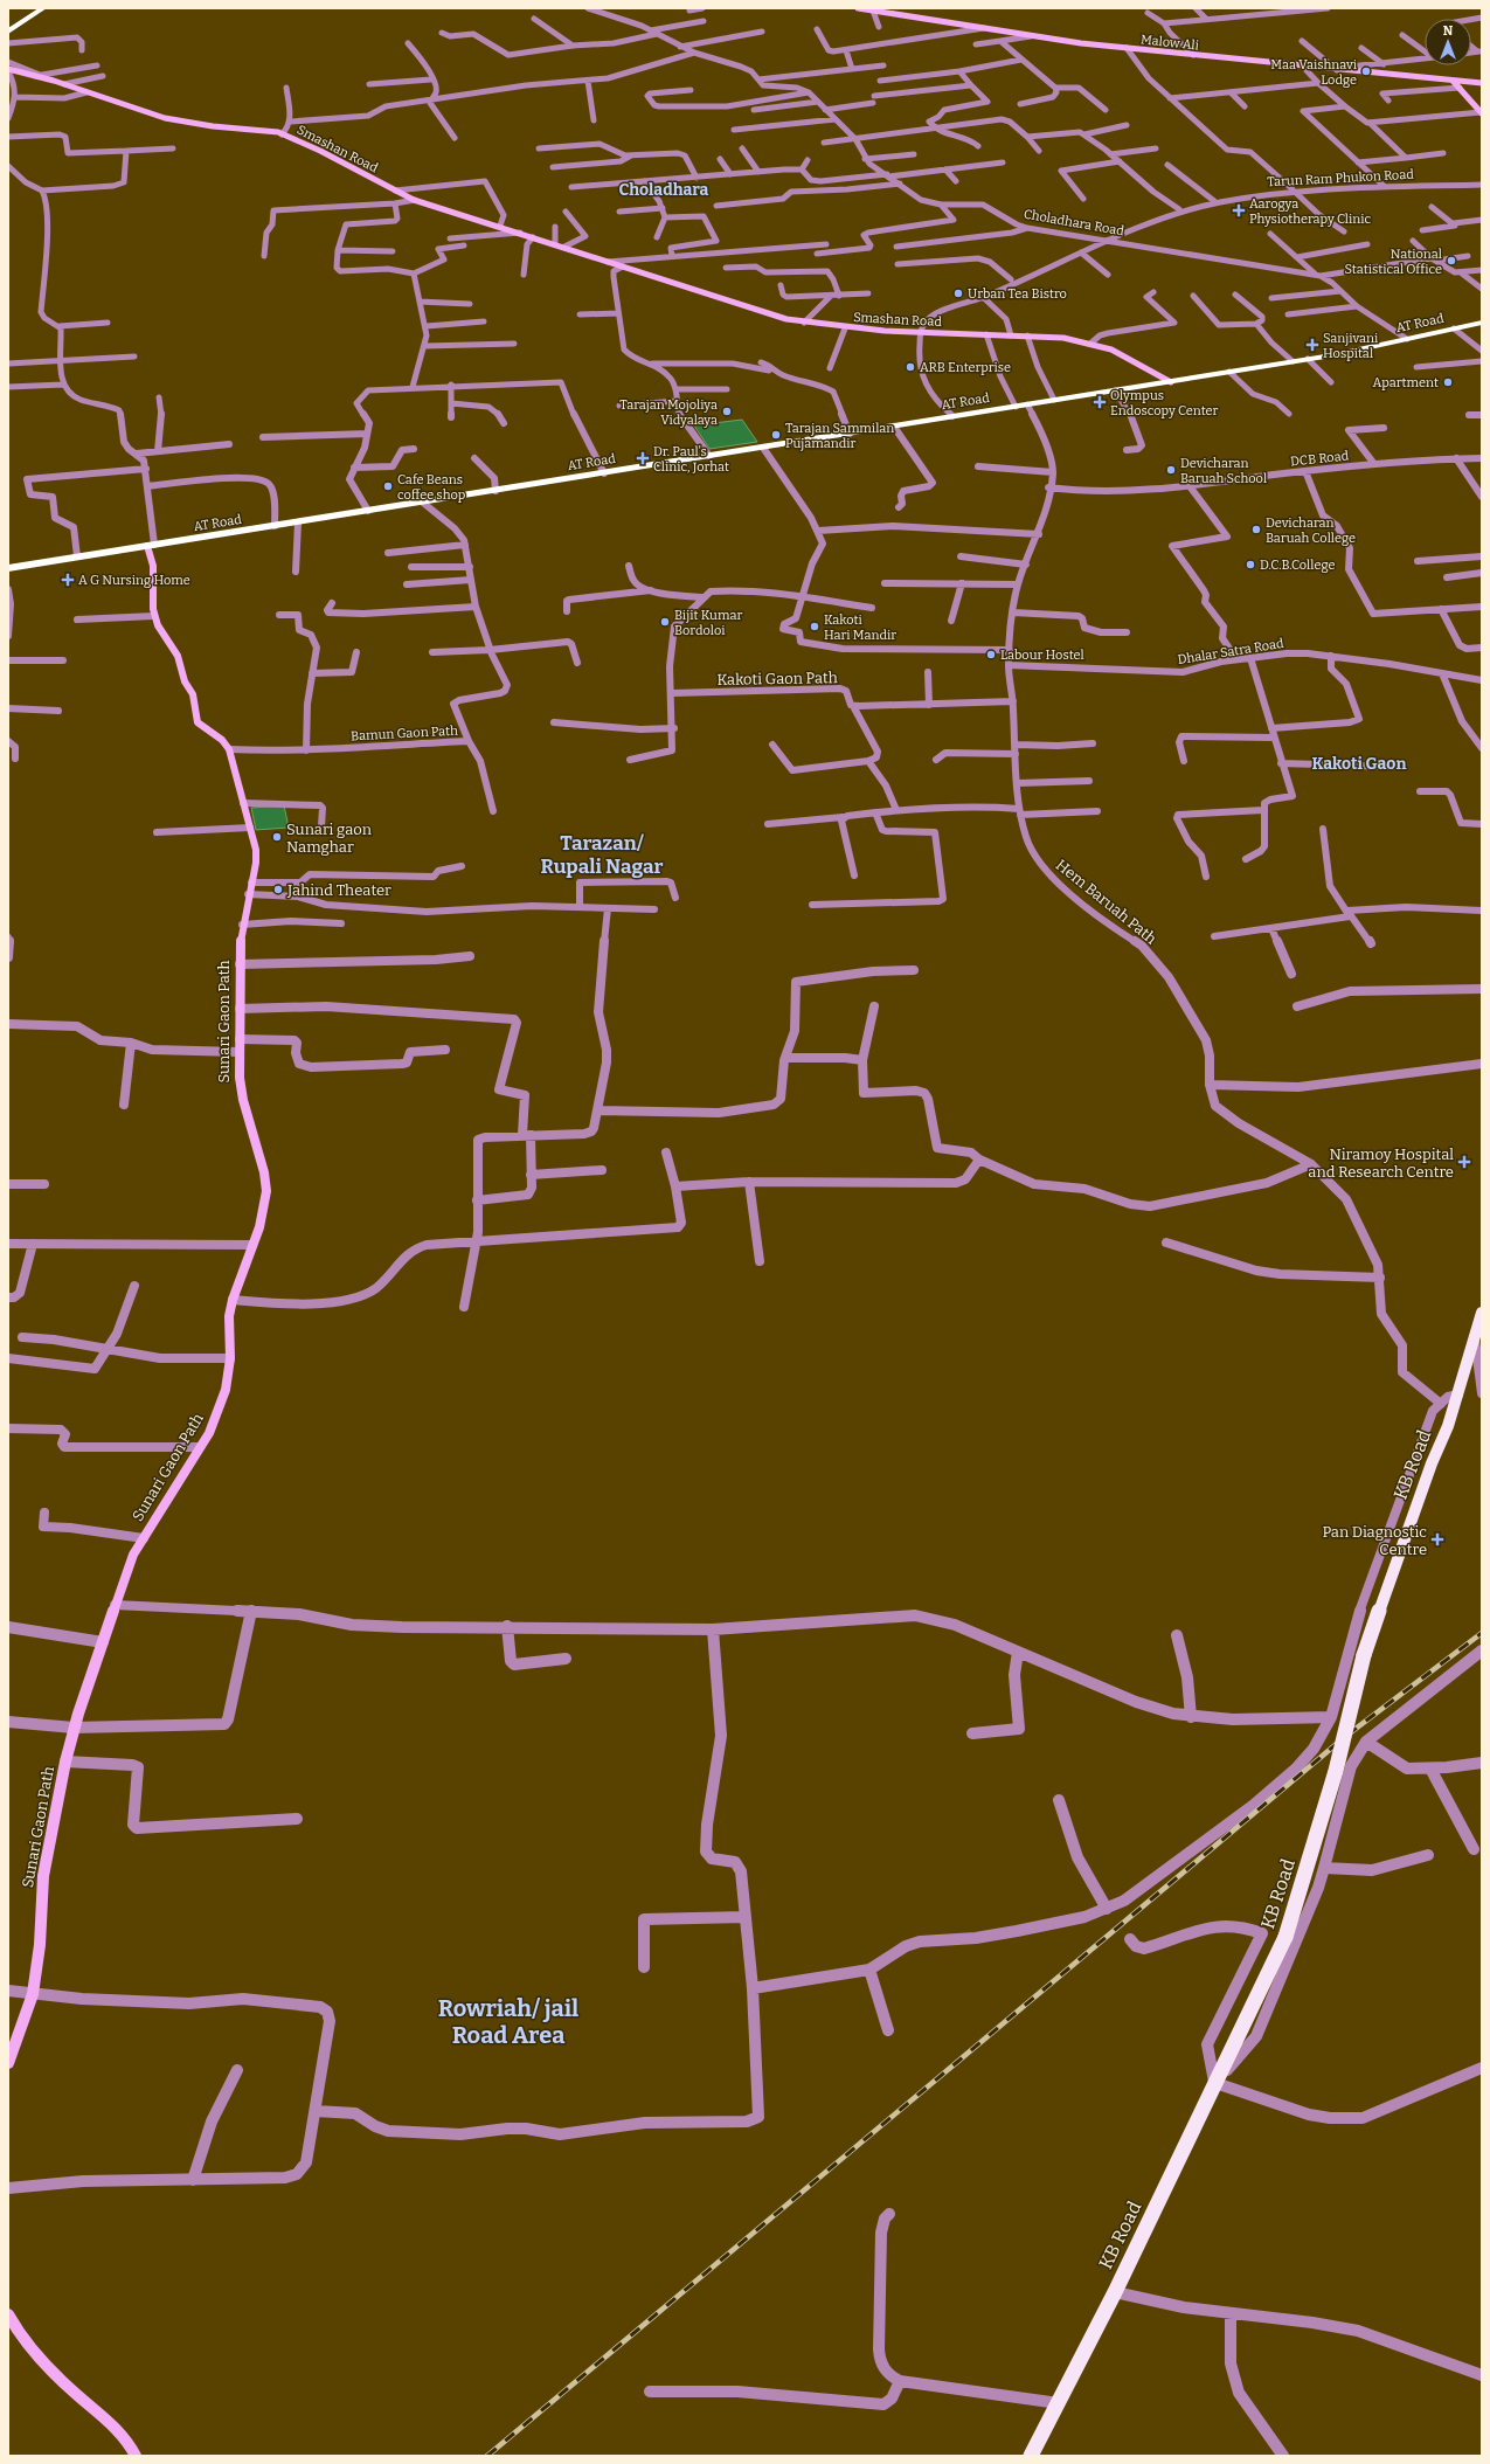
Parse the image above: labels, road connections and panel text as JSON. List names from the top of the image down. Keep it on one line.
{"streets":{"highway":["AT Road"],"main road":["KB Road"],"street":["Malow Ali","Smashan Road","Tarun Ram Phukon Road","Choladhara Road","DCB Road","Dhalar Satra Road","Kakoti Gaon Path","Bamun Gaon Path","Hem Baruah Path","Sunari Gaon Path"]},"crossings":[["Smashan Road","Tarun Ram Phukon Road"],["Smashan Road","AT Road"],["Tarun Ram Phukon Road","Choladhara Road"],["Tarun Ram Phukon Road","AT Road"],["Choladhara Road","AT Road"],["AT Road","Bamun Gaon Path"],["DCB Road","Hem Baruah Path"],["Dhalar Satra Road","Hem Baruah Path"],["Kakoti Gaon Path","Hem Baruah Path"],["Bamun Gaon Path","Sunari Gaon Path"]],"districts":["Choladhara","Kakoti Gaon","Tarazan/ Rupali Nagar","Rowriah/ jail Road Area"],"places":{"other":["Maa Vaishnavi Lodge","National Statistical Office","Urban Tea Bistro","ARB Enterprise","Apartment","Tarajan Mojoliya Vidyalaya","Tarajan Sammilan Pujamandir","Devicharan Baruah School","Cafe Beans coffee shop","Devicharan Baruah College","D.C.B.College","Bijit Kumar Bordoloi","Kakoti Hari Mandir","Labour Hostel","Sunari gaon Namghar","Jahind Theater"],"health":["Aarogya Physiotherapy Clinic","Sanjivani Hospital","Olympus Endoscopy Center","Dr. Paul's Clinic, Jorhat","A G Nursing Home","Niramoy Hospital and Research Centre","Pan Diagnostic Centre"]},"north":"top"}
